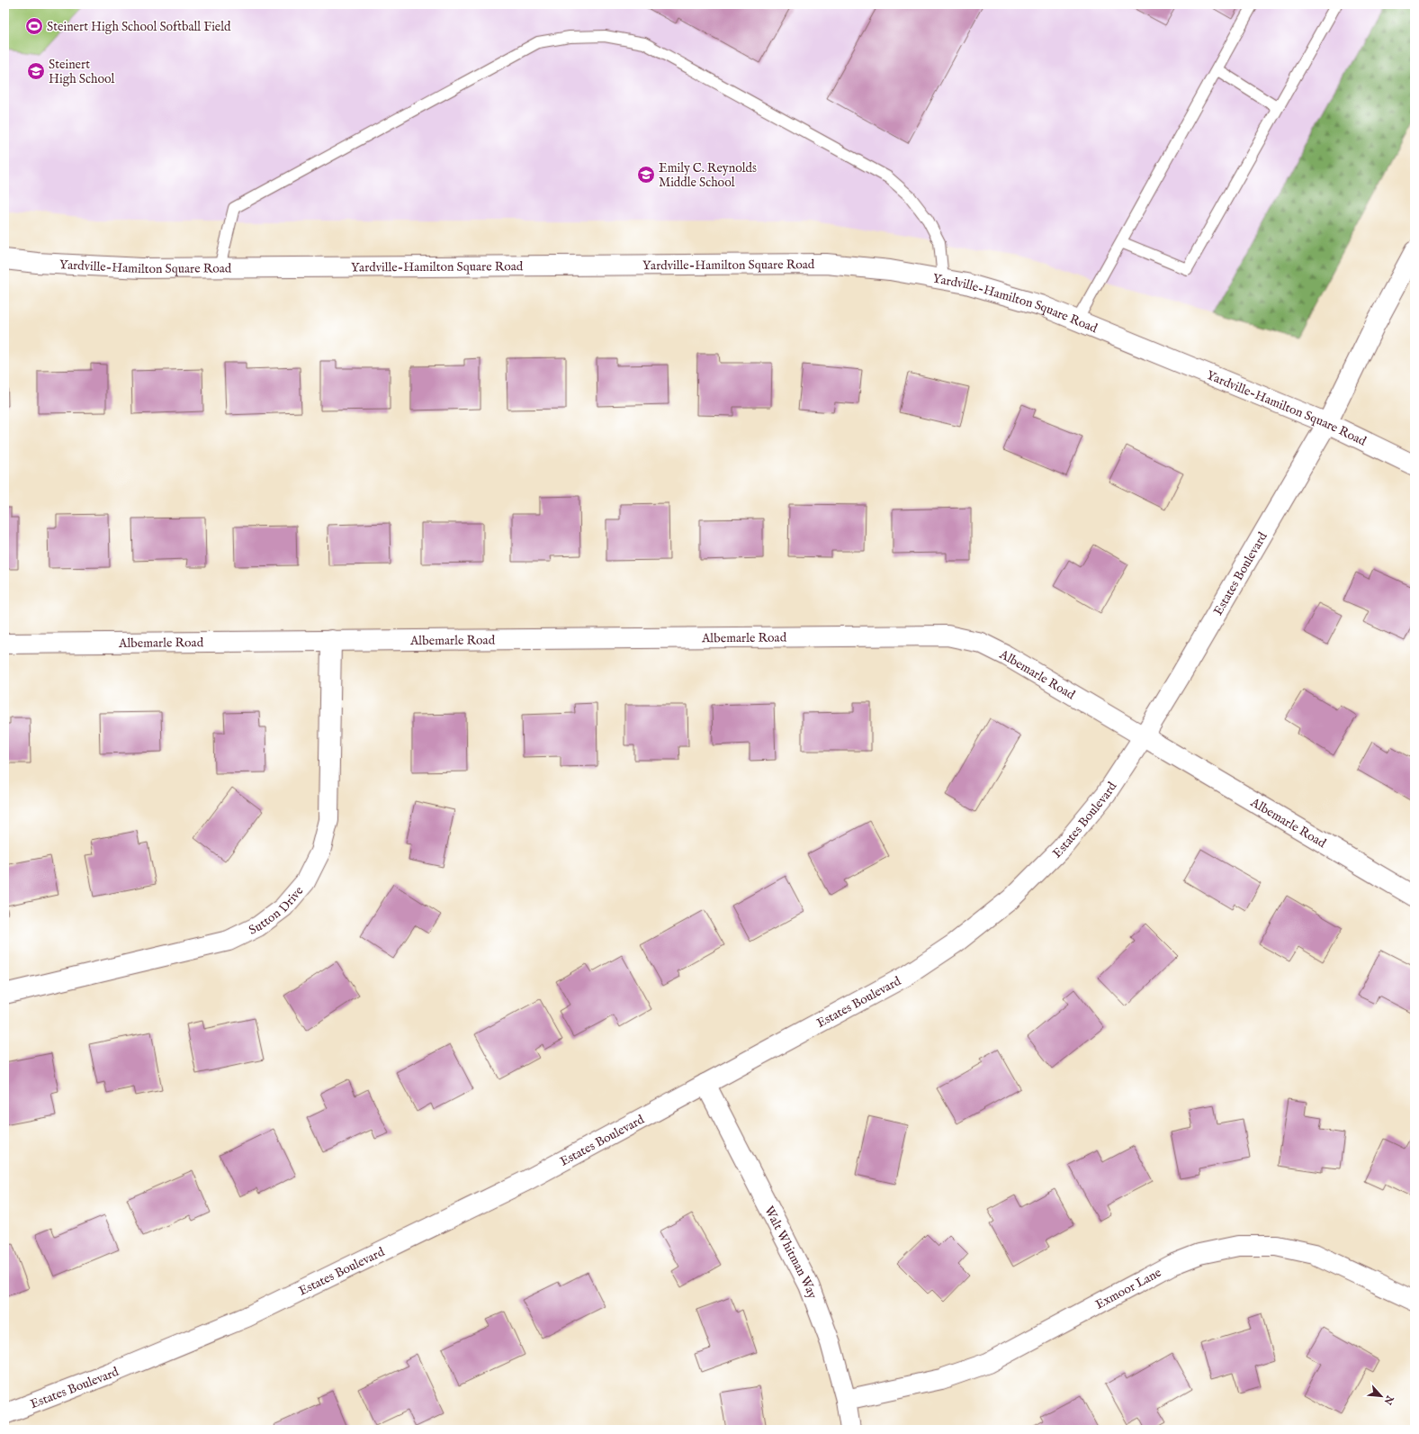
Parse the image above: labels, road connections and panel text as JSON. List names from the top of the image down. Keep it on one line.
{"streets":{"street":["Yardville-Hamilton Square Road","Estates Boulevard","Albemarle Road","Sutton Drive","Walt Whitman Way","Exmoor Lane"]},"crossings":[["Yardville-Hamilton Square Road","Estates Boulevard"],["Estates Boulevard","Albemarle Road"],["Estates Boulevard","Walt Whitman Way"],["Albemarle Road","Sutton Drive"],["Walt Whitman Way","Exmoor Lane"]],"places":{"sports":["Steinert High School Softball Field"],"school or university":["Steinert High School","Emily C. Reynolds Middle School"]},"north":"bottom right"}
